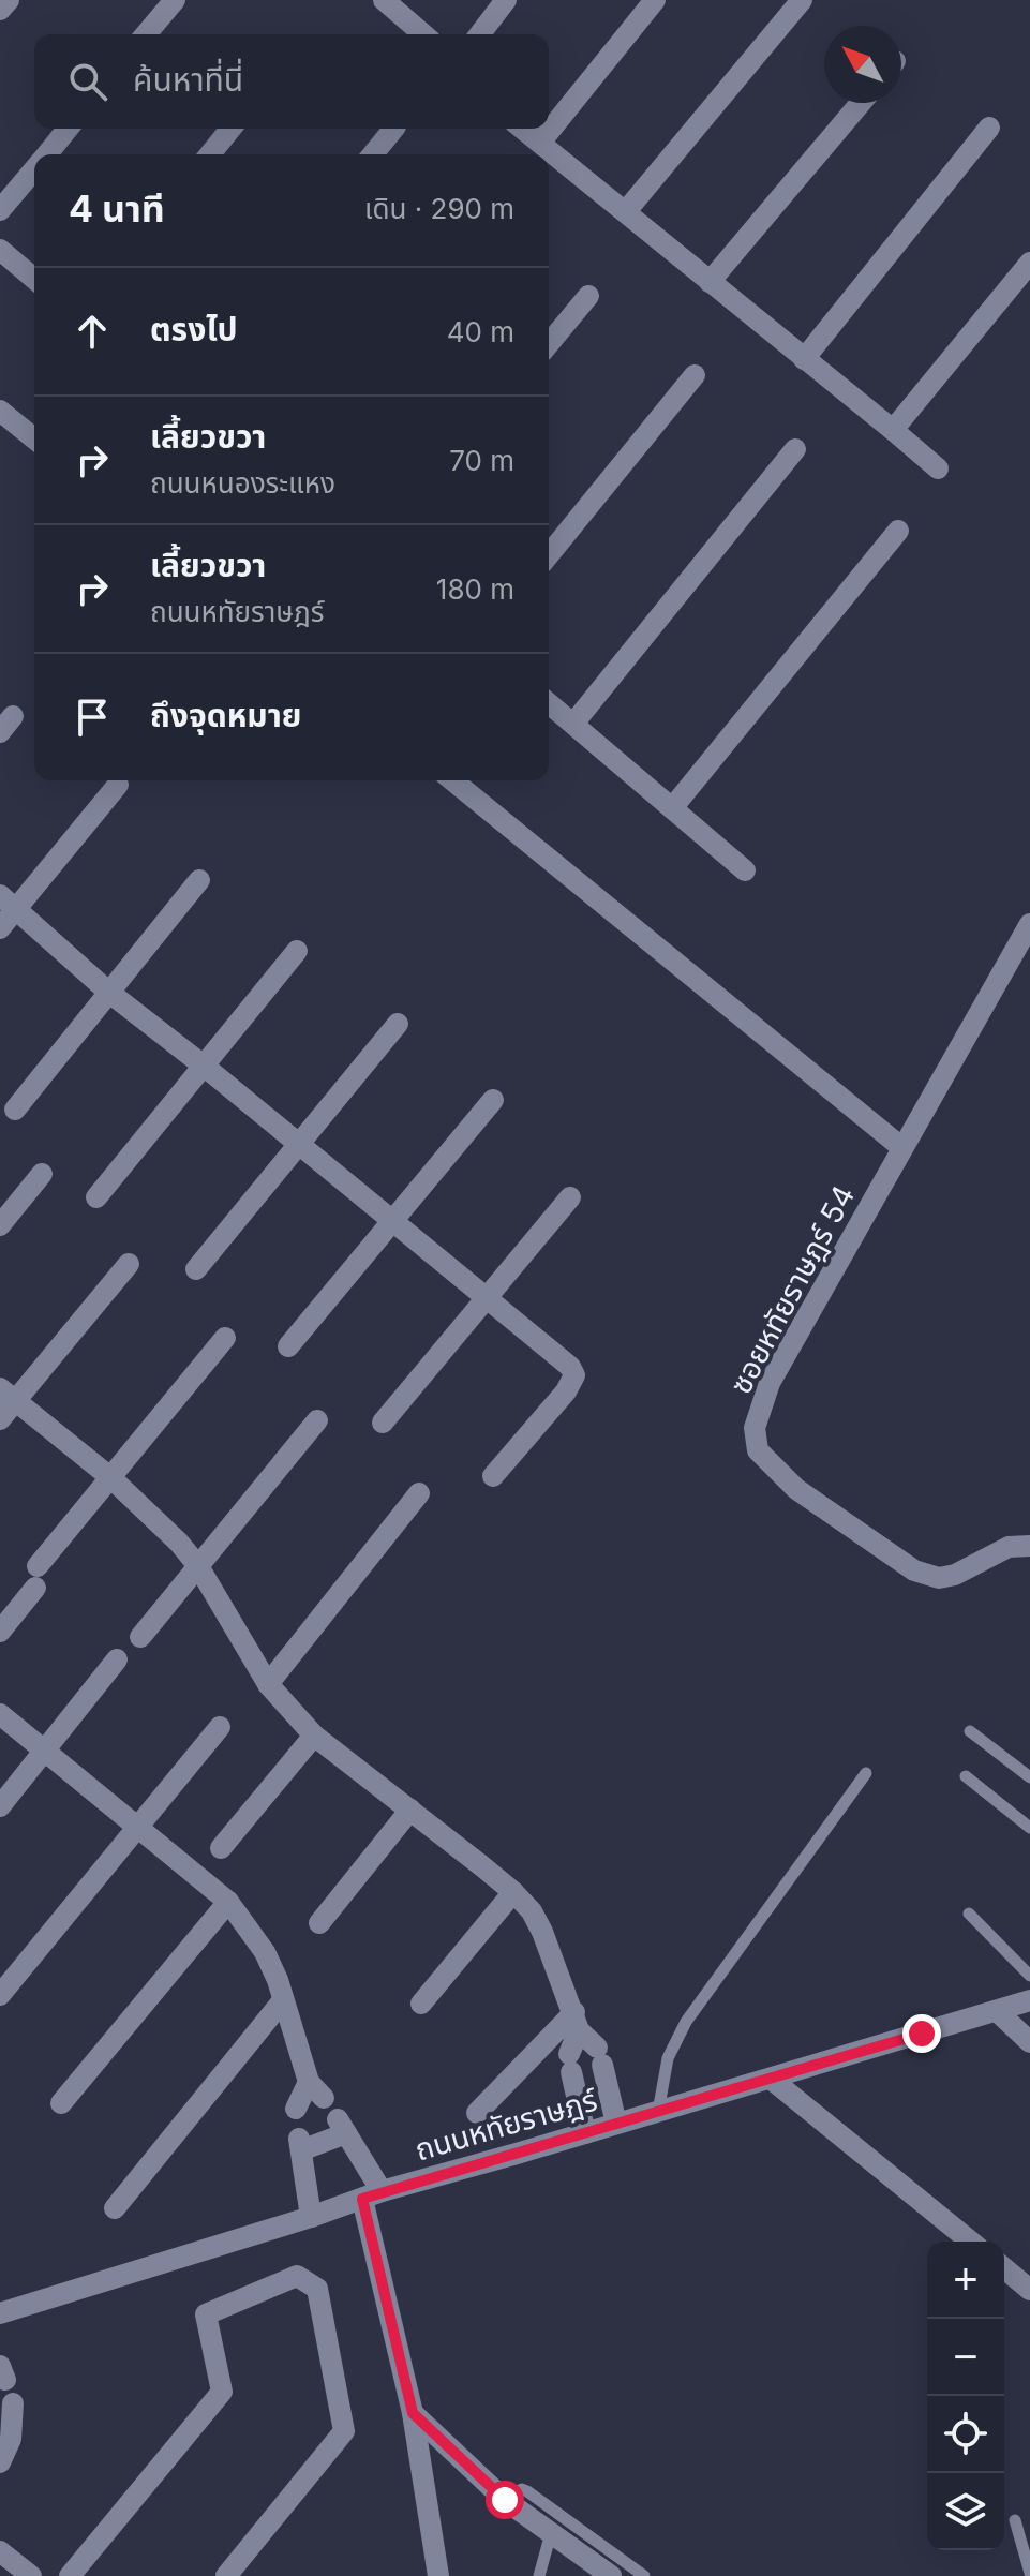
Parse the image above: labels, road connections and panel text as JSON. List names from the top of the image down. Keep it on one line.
{"streets":{"street":["ซอยหทัยราษฎร์ 54","ถนนหทัยราษฎร์"]},"north":"top left","page":{"search":"ค้นหาที่นี่","heading":["4 นาที","เดิน · 290 m"],"list":[["ตรงไป","40 m"],["เลี้ยวขวา","ถนนหนองระแหง","70 m"],["เลี้ยวขวา","ถนนหทัยราษฎร์","180 m"],"ถึงจุดหมาย"],"map_buttons":["+","−"]}}
